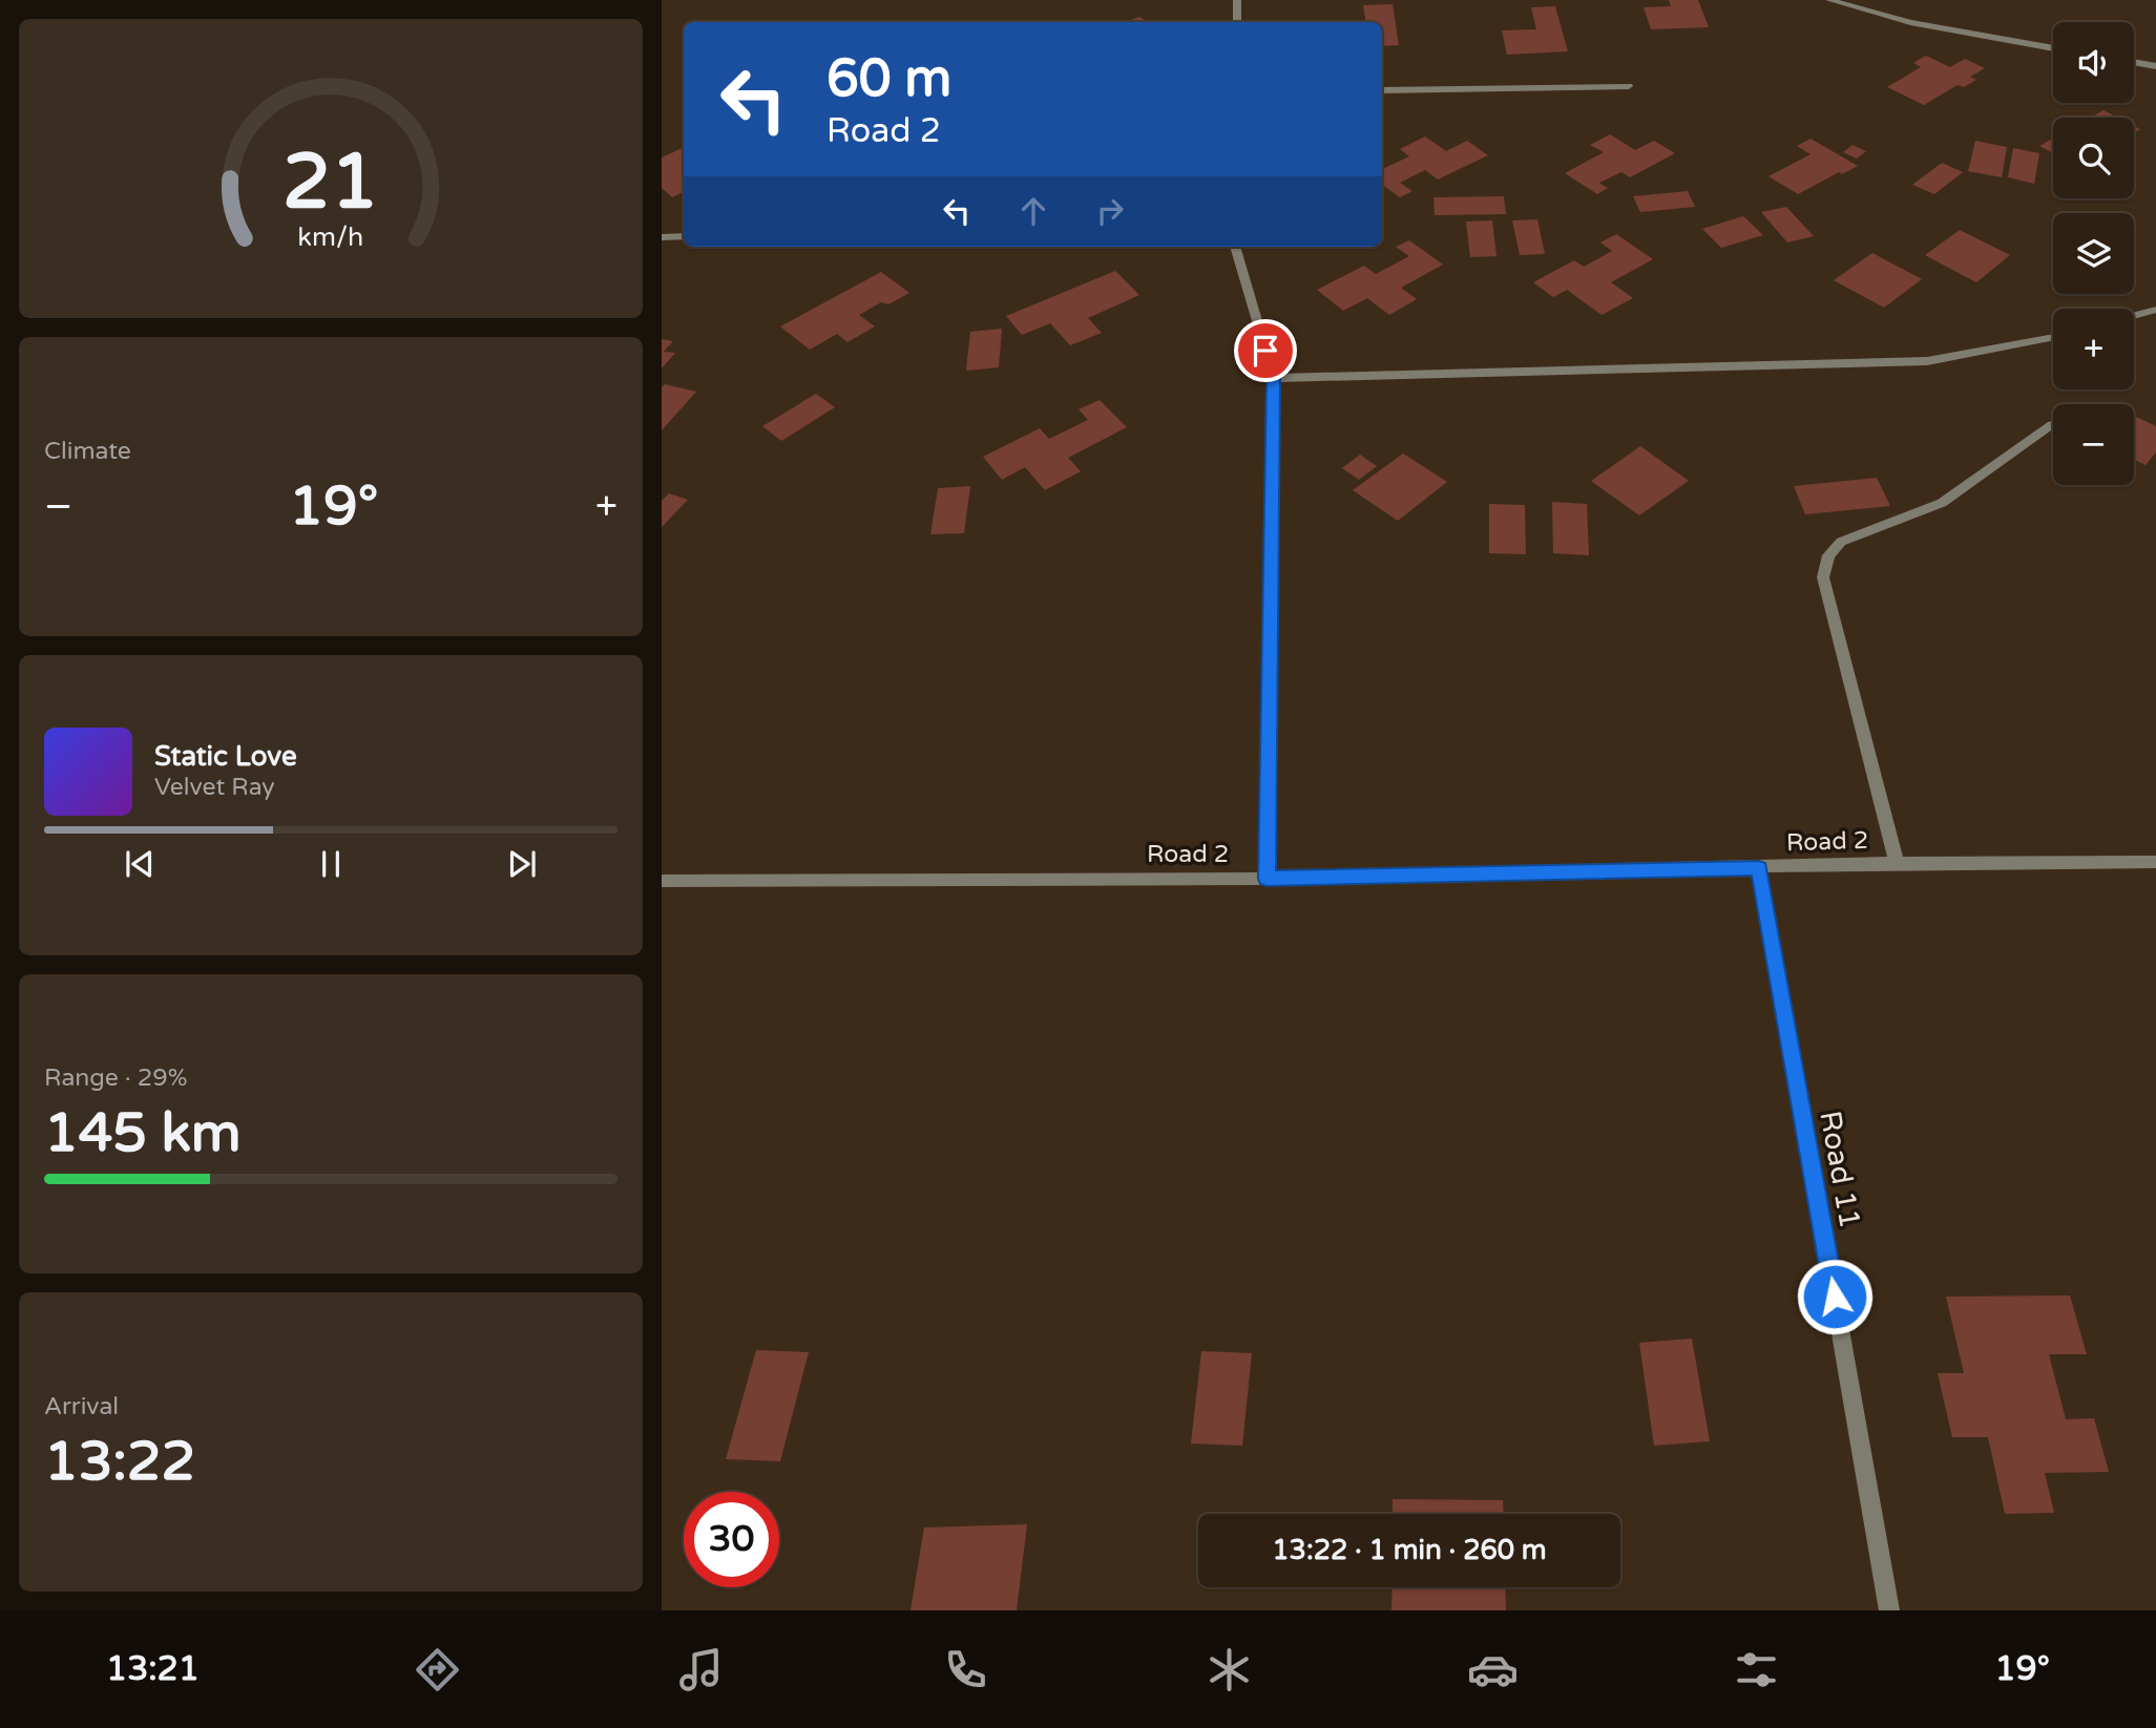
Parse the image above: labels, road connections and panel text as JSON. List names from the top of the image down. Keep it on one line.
{"streets":{"street":["Road 2","Road 11"]},"crossings":[["Road 2","Road 11"]],"page":{"map_buttons":["+","−"],"turn":["60 m","Road 2"],"tile":["Climate",["Range · 29%","145 km"],["Arrival","13:22"]],"heat":["−","19°","+"],"song":["Static Love","Velvet Ray"],"limit":"30","trip":"13:22 · 1 min · 260 m","tabs":["13:21","19°"],"gauge":["21","km/h"]}}
